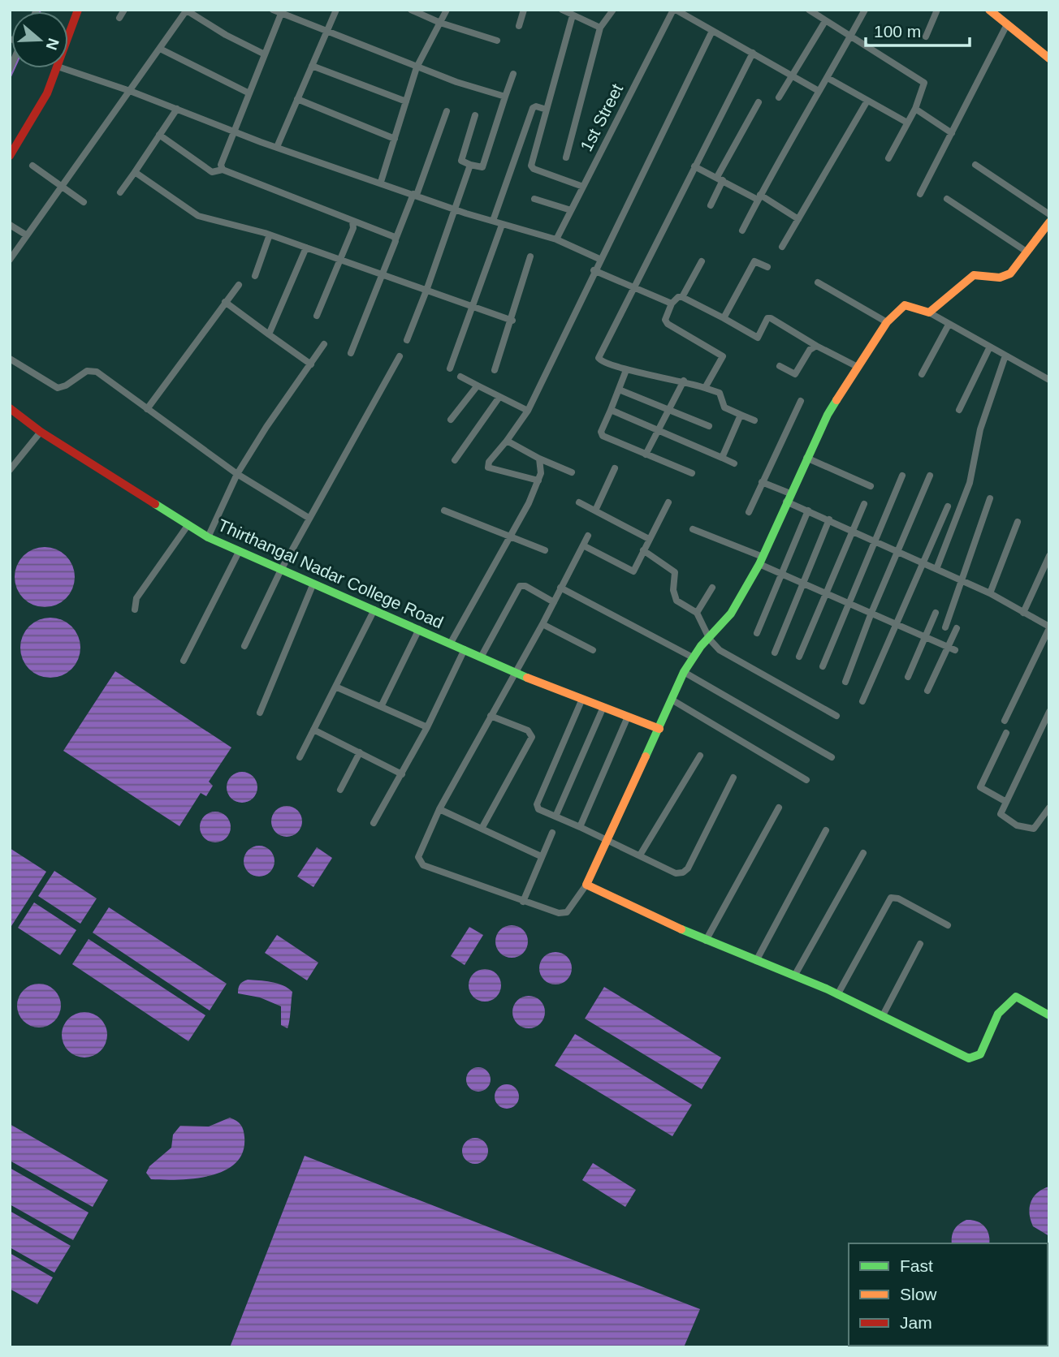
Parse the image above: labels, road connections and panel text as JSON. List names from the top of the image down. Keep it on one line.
{"streets":{"street":["1st Street","Thirthangal Nadar College Road"]},"legend":["Fast","Slow","Jam"],"scale_bar":"100 m","north":"right"}
